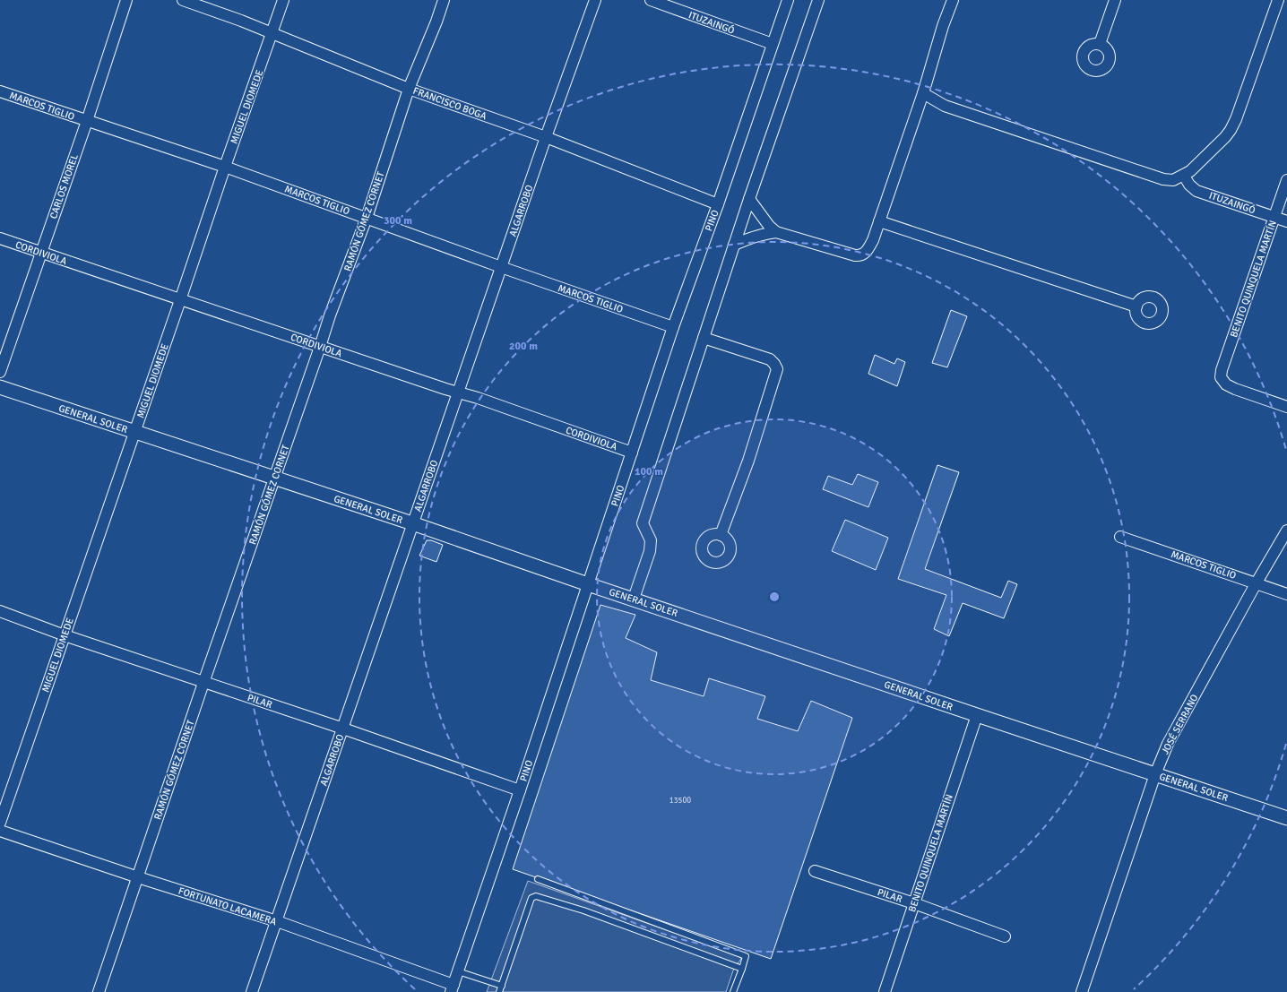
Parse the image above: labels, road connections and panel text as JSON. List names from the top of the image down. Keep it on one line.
{"streets":{"street":["ITUZAINGÓ","FRANCISCO BOGA","MARCOS TIGLIO","MIGUEL DIOMEDE","CARLOS MOREL","ALGARROBO","PINO","RAMÓN GÓMEZ CORNET","CORDIVIOLA","BENITO QUINQUELA MARTÍN","GENERAL SOLER","PILAR","JOSÉ SERRANO","FORTUNATO LACAMERA"]},"crossings":[["ITUZAINGÓ","PINO"],["ITUZAINGÓ","BENITO QUINQUELA MARTÍN"],["FRANCISCO BOGA","MIGUEL DIOMEDE"],["FRANCISCO BOGA","ALGARROBO"],["FRANCISCO BOGA","PINO"],["FRANCISCO BOGA","RAMÓN GÓMEZ CORNET"],["MARCOS TIGLIO","MIGUEL DIOMEDE"],["MARCOS TIGLIO","CARLOS MOREL"],["MARCOS TIGLIO","ALGARROBO"],["MARCOS TIGLIO","PINO"],["MARCOS TIGLIO","RAMÓN GÓMEZ CORNET"],["MARCOS TIGLIO","JOSÉ SERRANO"],["MIGUEL DIOMEDE","CORDIVIOLA"],["MIGUEL DIOMEDE","GENERAL SOLER"],["MIGUEL DIOMEDE","PILAR"],["CARLOS MOREL","CORDIVIOLA"],["ALGARROBO","CORDIVIOLA"],["ALGARROBO","GENERAL SOLER"],["ALGARROBO","PILAR"],["ALGARROBO","FORTUNATO LACAMERA"],["PINO","CORDIVIOLA"],["PINO","GENERAL SOLER"],["PINO","PILAR"],["PINO","FORTUNATO LACAMERA"],["RAMÓN GÓMEZ CORNET","CORDIVIOLA"],["RAMÓN GÓMEZ CORNET","GENERAL SOLER"],["RAMÓN GÓMEZ CORNET","PILAR"],["RAMÓN GÓMEZ CORNET","FORTUNATO LACAMERA"],["BENITO QUINQUELA MARTÍN","GENERAL SOLER"],["BENITO QUINQUELA MARTÍN","PILAR"],["GENERAL SOLER","JOSÉ SERRANO"]],"house_numbers":["13500"],"rings":["300 m","200 m","100 m"]}
